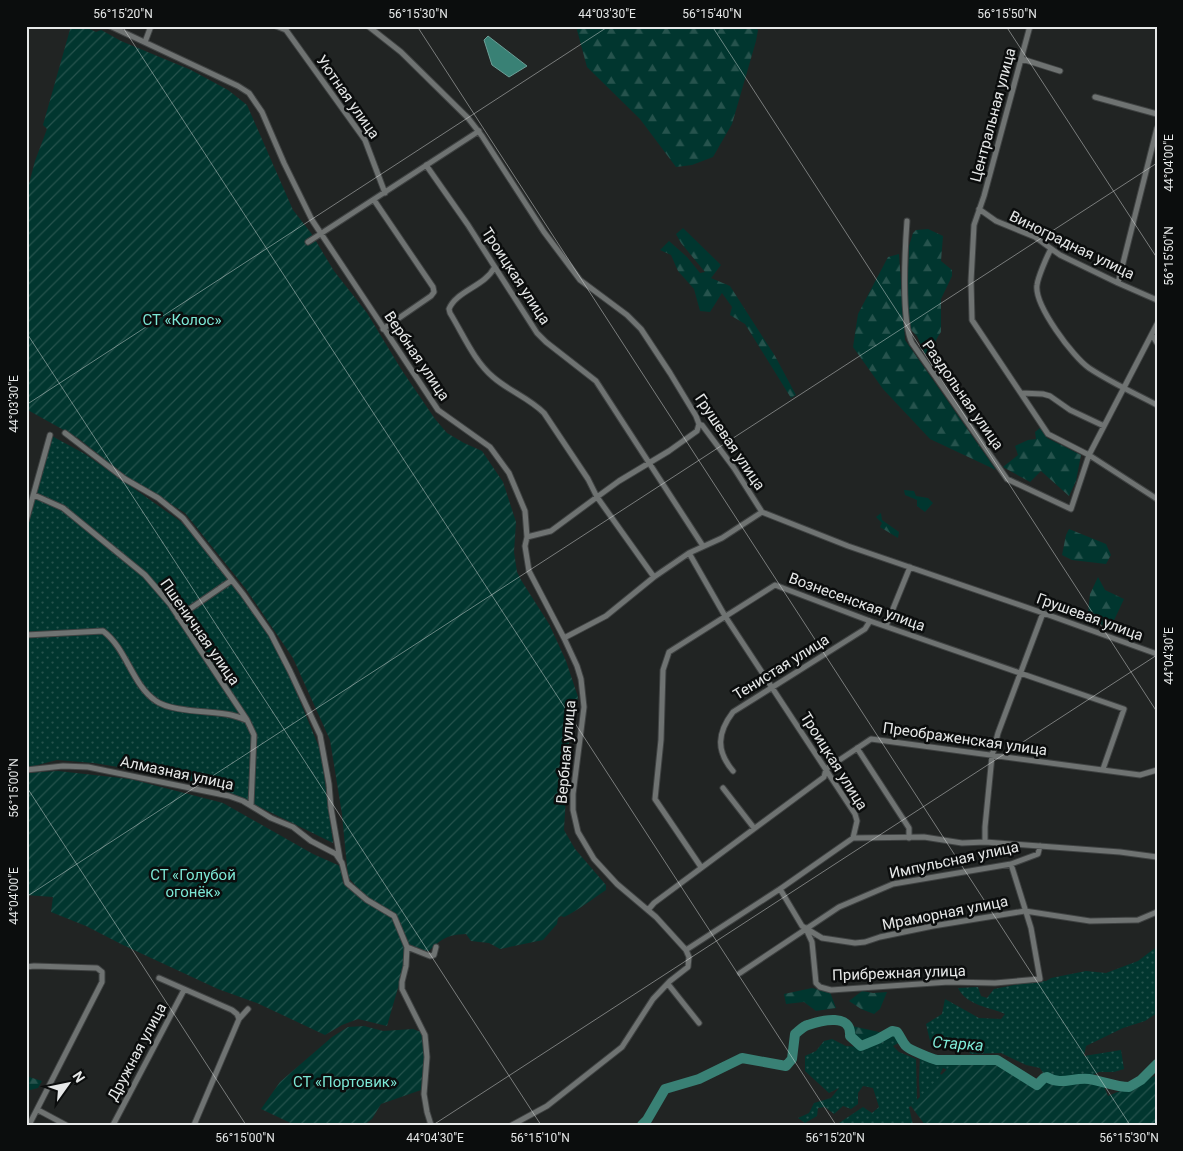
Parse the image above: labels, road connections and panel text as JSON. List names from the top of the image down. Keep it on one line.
{"streets":{"street":["Уютная улица","Центральная улица","Виноградная улица","Троицкая улица","Вербная улица","Раздольная улица","Грушевая улица","Вознесенская улица","Пшеничная улица","Тенистая улица","Преображенская улица","Алмазная улица","Импульсная улица","Мраморная улица","Прибрежная улица","Дружная улица"]},"crossings":[["Центральная улица","Виноградная улица"],["Центральная улица","Раздольная улица"],["Троицкая улица","Вознесенская улица"],["Троицкая улица","Тенистая улица"],["Троицкая улица","Преображенская улица"],["Вербная улица","Преображенская улица"],["Вознесенская улица","Тенистая улица"],["Вознесенская улица","Преображенская улица"],["Пшеничная улица","Алмазная улица"],["Импульсная улица","Мраморная улица"],["Импульсная улица","Прибрежная улица"],["Мраморная улица","Прибрежная улица"]],"water":["Старка"],"parks":["СТ «Колос»","СТ «Голубой огонёк»","СТ «Портовик»"],"north":"top right","coordinates":["56°15'20\"N","56°15'30\"N","44°03'30\"E","56°15'40\"N","56°15'50\"N","44°04'00\"E","44°04'30\"E","56°15'00\"N","56°15'10\"N"]}
